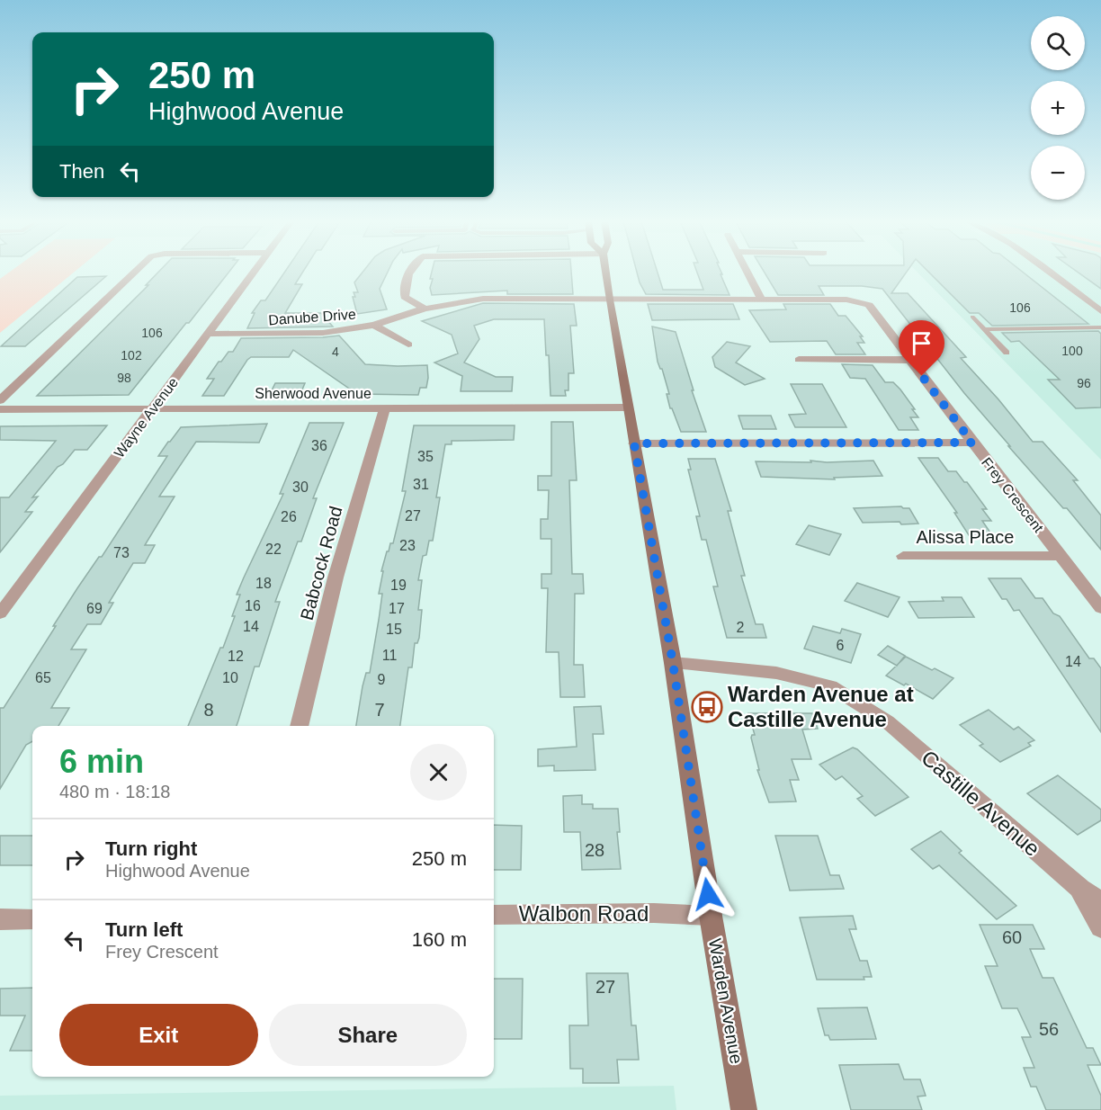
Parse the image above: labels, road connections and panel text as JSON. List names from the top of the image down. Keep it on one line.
{"streets":{"main road":["Warden Avenue"],"street":["Danube Drive","Sherwood Avenue","Wayne Avenue","Frey Crescent","Alissa Place","Babcock Road","Castille Avenue","Walbon Road"]},"crossings":[["Danube Drive","Wayne Avenue"],["Danube Drive","Frey Crescent"],["Danube Drive","Warden Avenue"],["Sherwood Avenue","Wayne Avenue"],["Sherwood Avenue","Babcock Road"],["Sherwood Avenue","Warden Avenue"],["Frey Crescent","Alissa Place"],["Frey Crescent","Warden Avenue"],["Castille Avenue","Warden Avenue"],["Walbon Road","Warden Avenue"]],"places":{"bus stop":["Warden Avenue at Castille Avenue"]},"house_numbers":["106","106","100","4","102","98","96","36","35","31","30","27","26","23","22","73","18","19","16","69","17","14","2","15","6","11","12","14","65","10","9","8","7","28","60","27","56"],"page":{"map_buttons":["+","−"],"turn":["250 m","Highwood Avenue"],"then":"Then","heading":["6 min","480 m · 18:18"],"list":[{"name":"Turn right","note":"Highwood Avenue","value":"250 m"},{"name":"Turn left","note":"Frey Crescent","value":"160 m"}],"buttons":["Exit","Share"]}}
